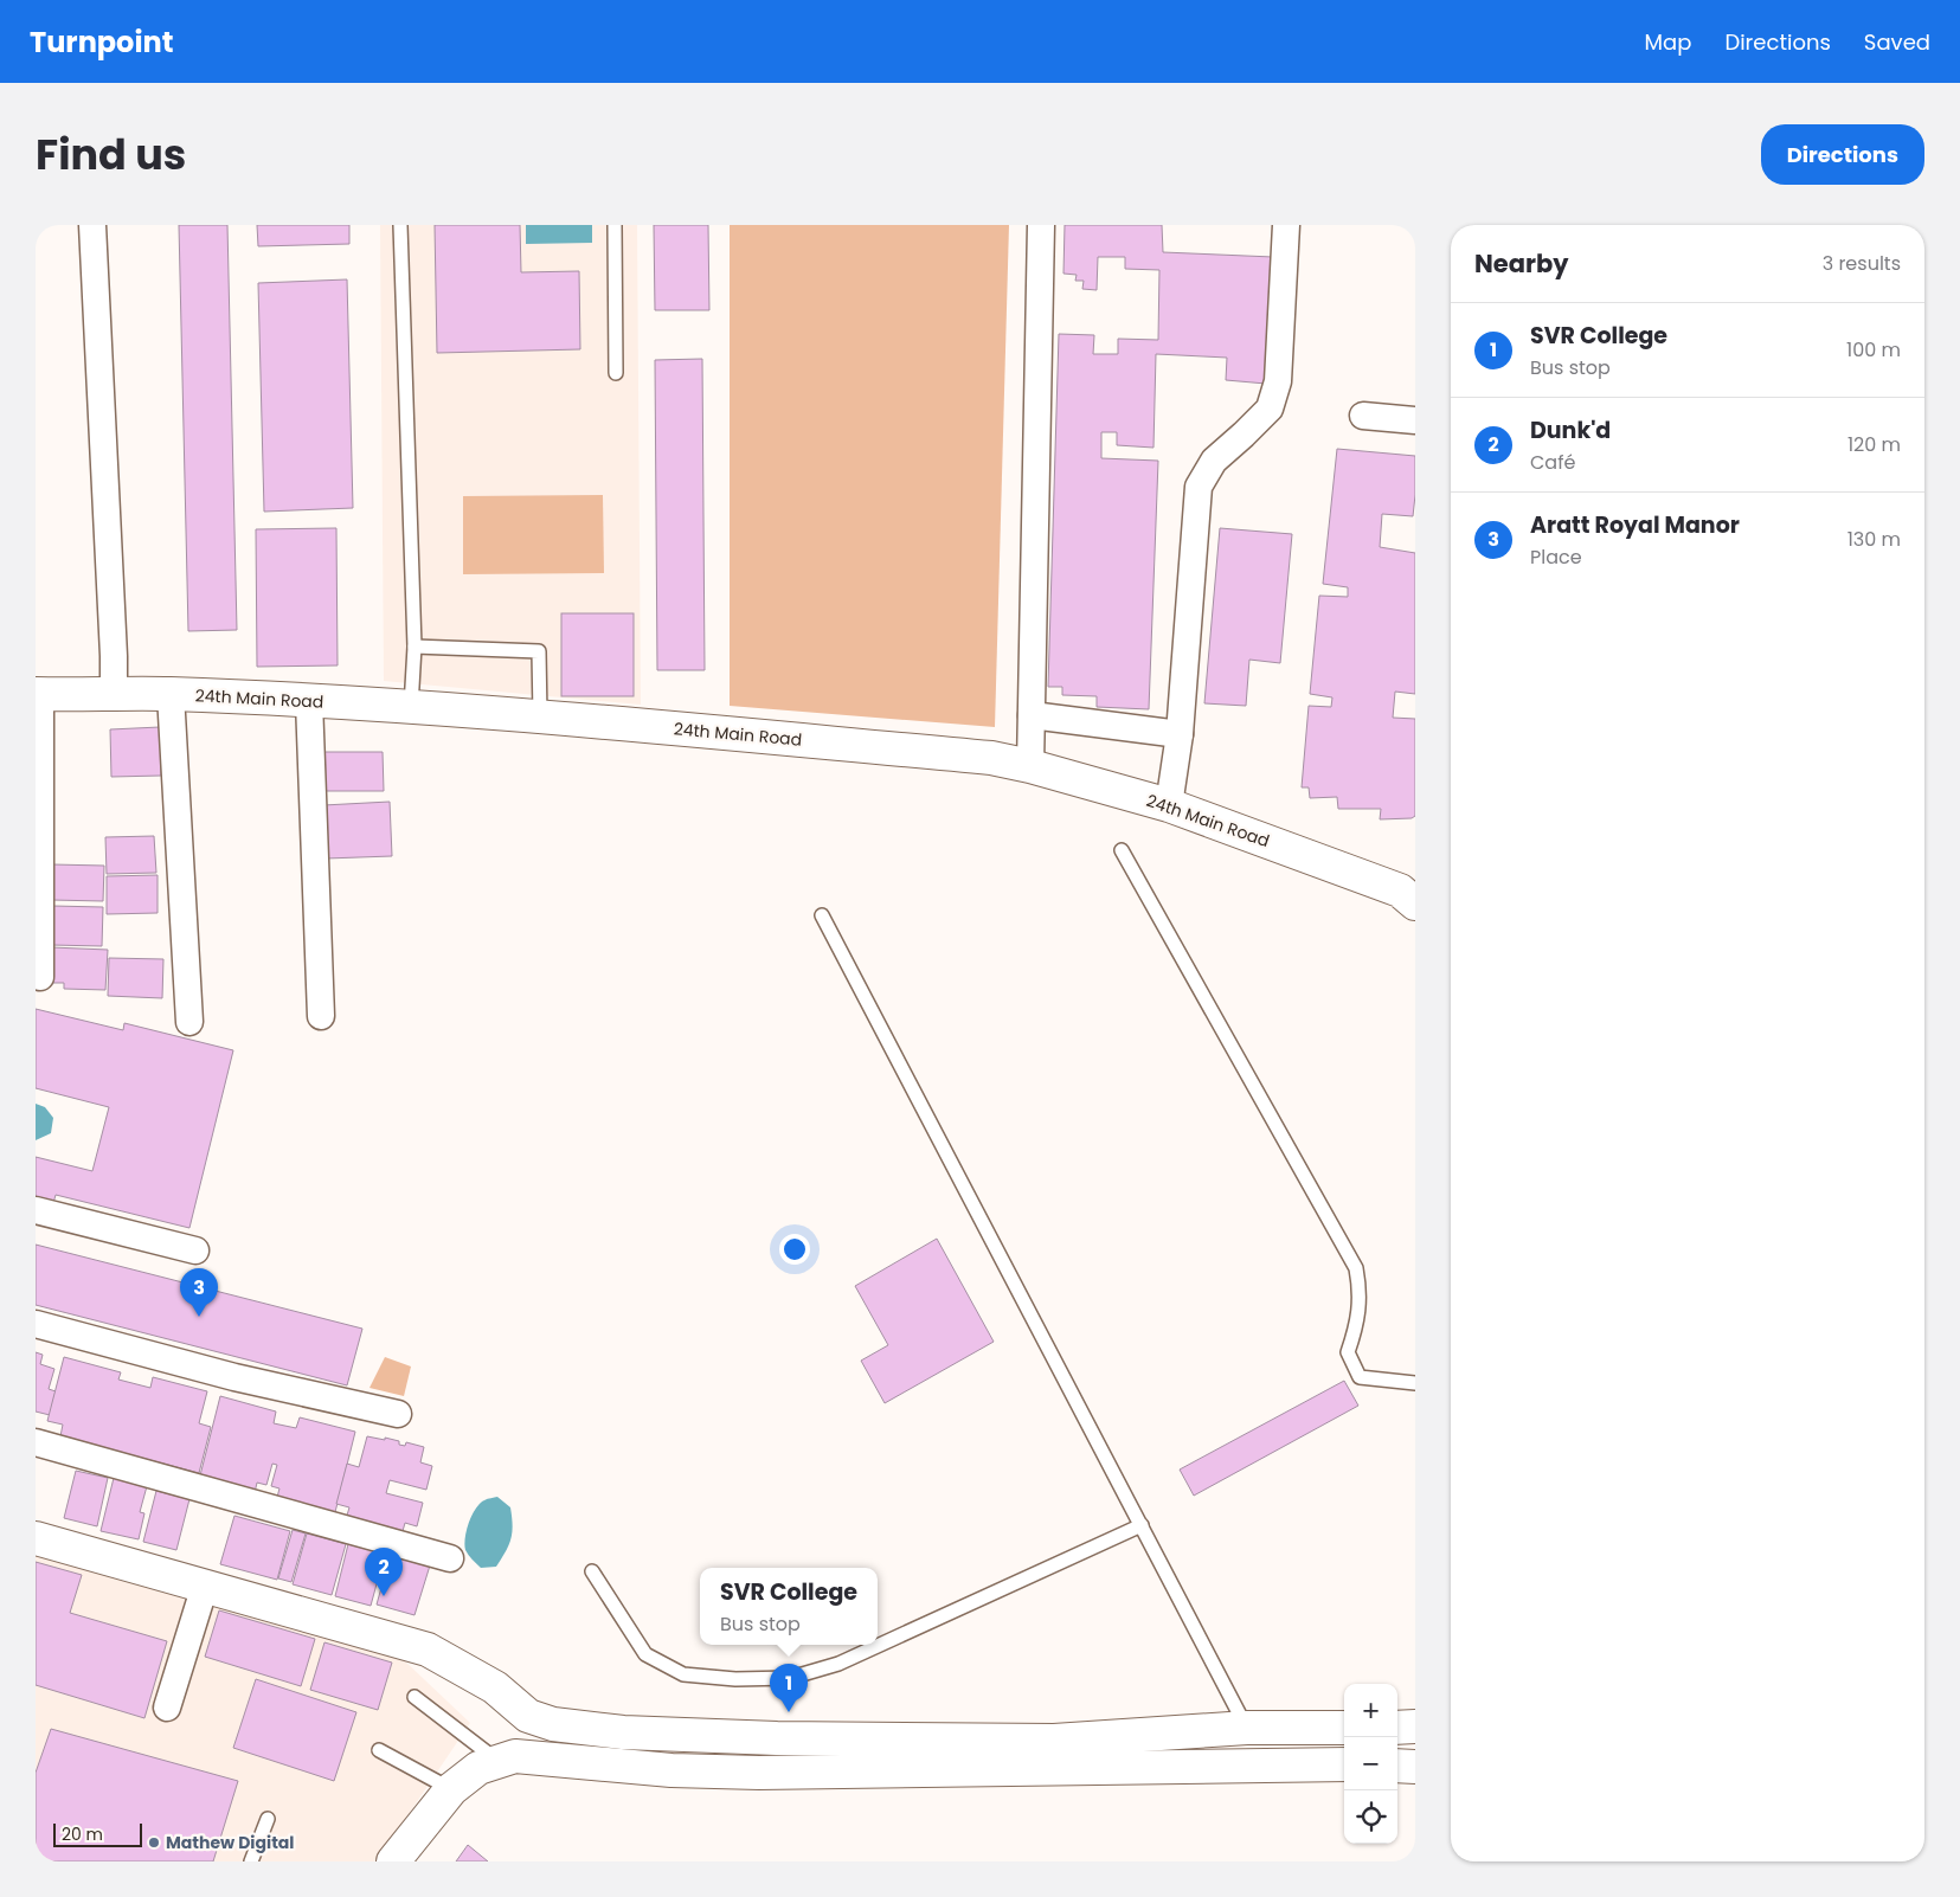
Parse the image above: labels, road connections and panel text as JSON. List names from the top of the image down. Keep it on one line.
{"streets":{"street":["24th Main Road"]},"places":["Mathew Digital"],"scale_bar":"20 m","page":{"header":"Turnpoint","nav":["Map","Directions","Saved"],"title":"Find us","buttons":"Directions","heading":["Nearby","3 results"],"list":[{"mark":"1","name":"SVR College","note":"Bus stop","value":"100 m"},{"mark":"2","name":"Dunk'd","note":"Café","value":"120 m"},{"mark":"3","name":"Aratt Royal Manor","note":"Place","value":"130 m"}],"pins":["3","2","1"],"popup":["SVR College","Bus stop"],"map_buttons":["+","−"],"scale":"20 m"}}
